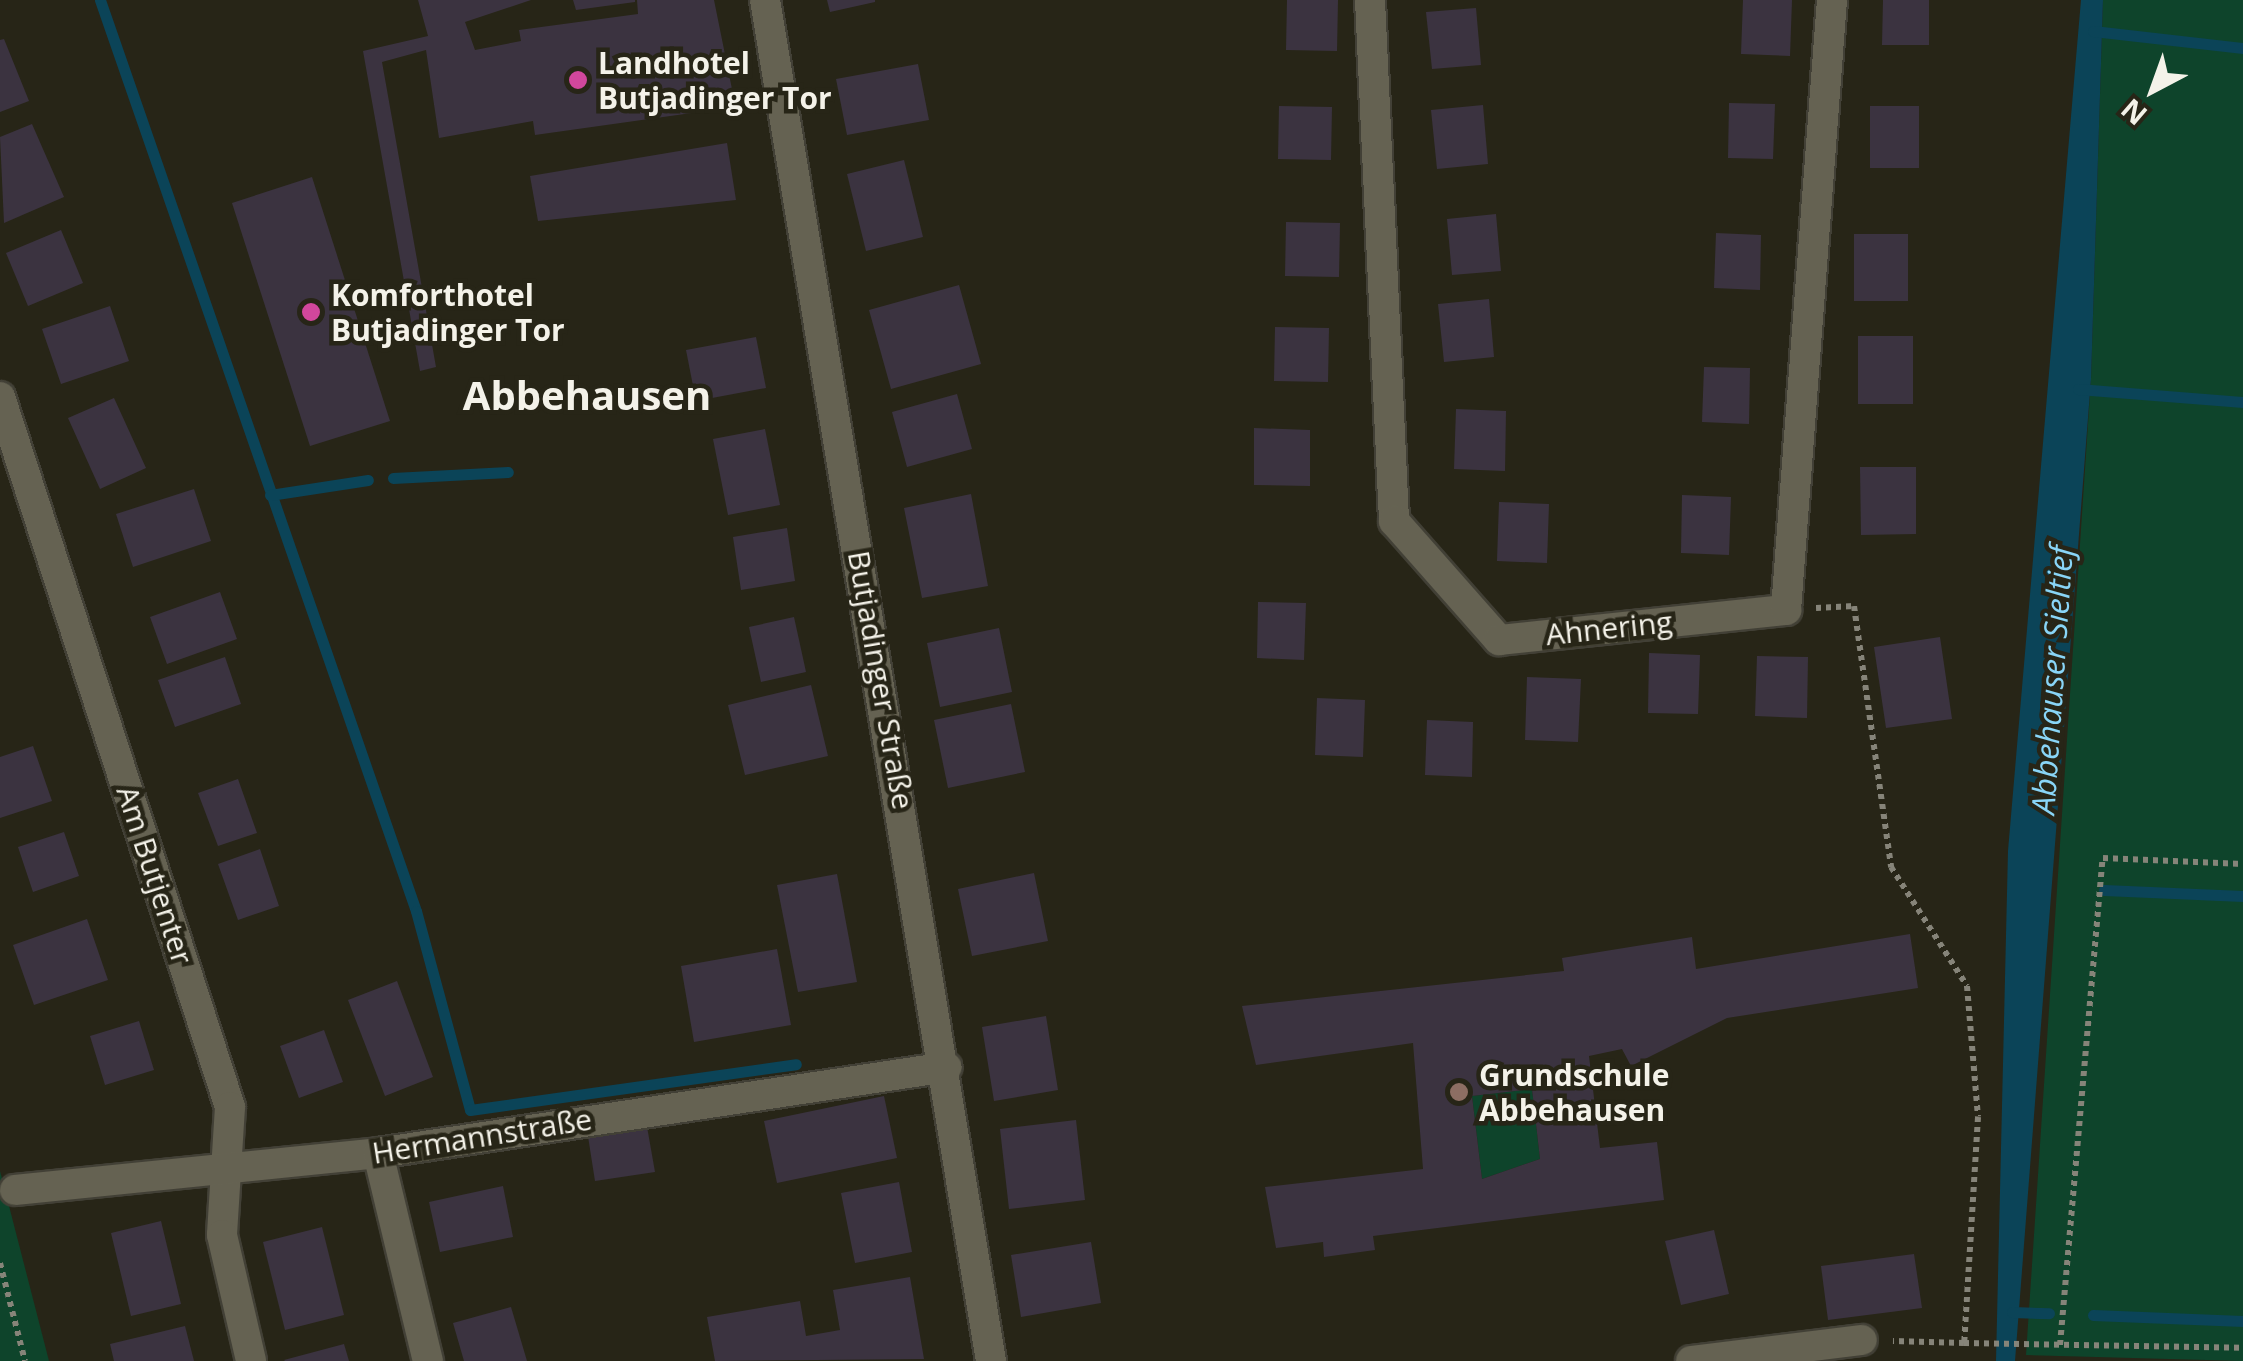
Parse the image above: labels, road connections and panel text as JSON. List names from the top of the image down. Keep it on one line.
{"streets":{"street":["Ahnering","Butjadinger Straße","Am Butjenter","Hermannstraße"]},"crossings":[["Butjadinger Straße","Hermannstraße"],["Am Butjenter","Hermannstraße"]],"districts":["Abbehausen"],"water":["Abbehauser Sieltief"],"places":["Landhotel Butjadinger Tor","Komforthotel Butjadinger Tor","Grundschule Abbehausen"],"north":"bottom left"}
